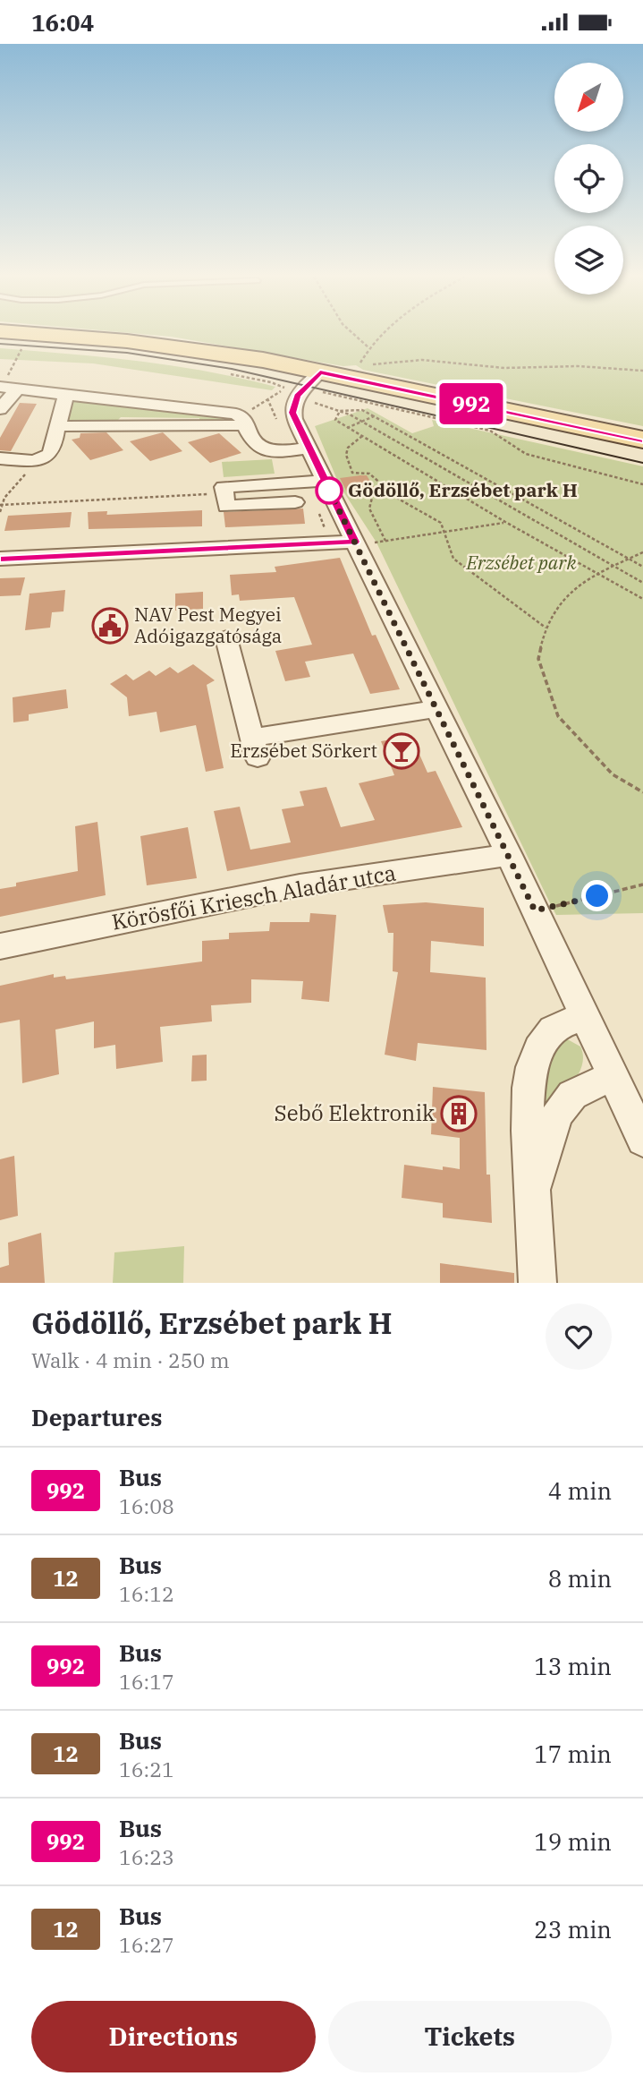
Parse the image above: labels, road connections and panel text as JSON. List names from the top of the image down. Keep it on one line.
{"streets":{"street":["Körösfői Kriesch Aladár utca"]},"parks":["Erzsébet park"],"places":{"other":["Gödöllő, Erzsébet park H"],"public building":["NAV Pest Megyei Adóigazgatósága"],"bar":["Erzsébet Sörkert"],"building":["Sebő Elektronik"]},"lines":["bus line 992"],"north":"bottom left","page":{"status":"16:04","on_map":"992","heading":[["Gödöllő, Erzsébet park H","Walk · 4 min · 250 m"],"Departures"],"list":[{"mark":"992","name":"Bus","note":"16:08","value":"4 min"},{"mark":"12","name":"Bus","note":"16:12","value":"8 min"},{"mark":"992","name":"Bus","note":"16:17","value":"13 min"},{"mark":"12","name":"Bus","note":"16:21","value":"17 min"},{"mark":"992","name":"Bus","note":"16:23","value":"19 min"},{"mark":"12","name":"Bus","note":"16:27","value":"23 min"}],"buttons":["Directions","Tickets"]}}
